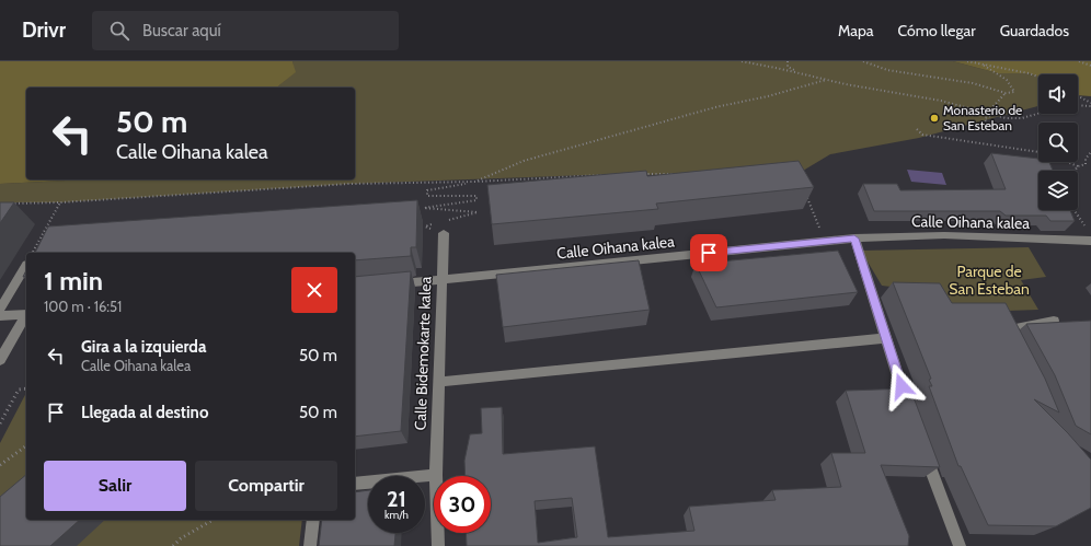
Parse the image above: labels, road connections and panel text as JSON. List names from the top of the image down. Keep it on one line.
{"streets":{"street":["Calle Oihana kalea","Calle Bidemokarte kalea"]},"crossings":[["Calle Oihana kalea","Calle Bidemokarte kalea"]],"parks":["Parque de San Esteban"],"places":["Monasterio de San Esteban"],"page":{"header":"Drivr","search":"Buscar aquí","nav":["Mapa","Cómo llegar","Guardados"],"turn":["50 m","Calle Oihana kalea"],"heading":["1 min","100 m · 16:51"],"list":[{"name":"Gira a la izquierda","note":"Calle Oihana kalea","value":"50 m"},{"name":"Llegada al destino","value":"50 m"}],"buttons":["Salir","Compartir"],"speed":"21 km/h","limit":"30"}}
